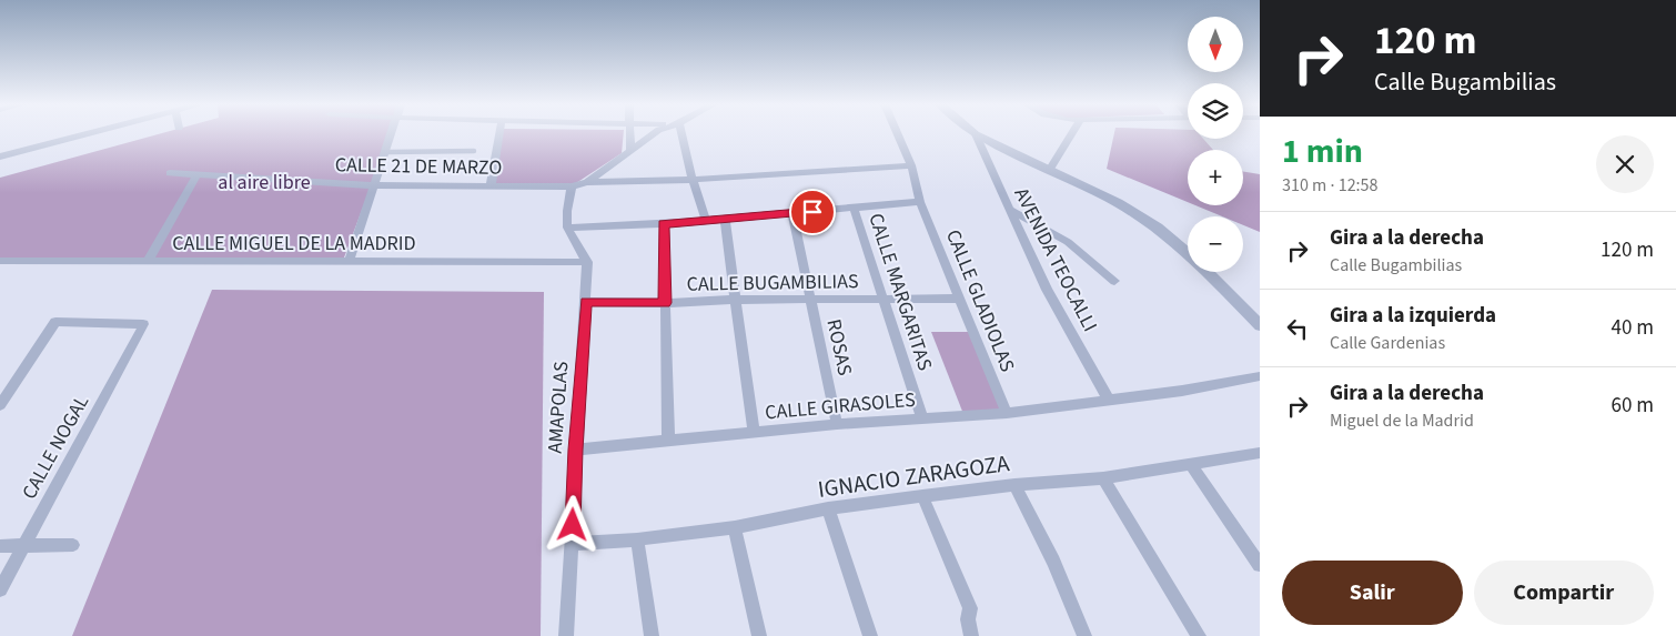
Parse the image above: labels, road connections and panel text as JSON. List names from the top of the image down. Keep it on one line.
{"streets":{"street":["CALLE 21 DE MARZO","CALLE MIGUEL DE LA MADRID","AVENIDA TEOCALLI","CALLE BUGAMBILIAS","CALLE MARGARITAS","CALLE GLADIOLAS","ROSAS","CALLE GIRASOLES","AMAPOLAS","CALLE NOGAL","IGNACIO ZARAGOZA"]},"crossings":[["CALLE MIGUEL DE LA MADRID","AMAPOLAS"],["AVENIDA TEOCALLI","CALLE GIRASOLES"],["CALLE BUGAMBILIAS","CALLE MARGARITAS"],["CALLE BUGAMBILIAS","CALLE GLADIOLAS"],["CALLE BUGAMBILIAS","ROSAS"],["CALLE BUGAMBILIAS","AMAPOLAS"],["CALLE MARGARITAS","CALLE GIRASOLES"],["CALLE GLADIOLAS","CALLE GIRASOLES"],["ROSAS","CALLE GIRASOLES"],["CALLE GIRASOLES","AMAPOLAS"],["AMAPOLAS","IGNACIO ZARAGOZA"]],"parks":["al aire libre"],"north":"bottom","page":{"turn":["120 m","Calle Bugambilias"],"map_buttons":["+","−"],"heading":["1 min","310 m · 12:58"],"list":[{"name":"Gira a la derecha","note":"Calle Bugambilias","value":"120 m"},{"name":"Gira a la izquierda","note":"Calle Gardenias","value":"40 m"},{"name":"Gira a la derecha","note":"Miguel de la Madrid","value":"60 m"}],"buttons":["Salir","Compartir"]}}
